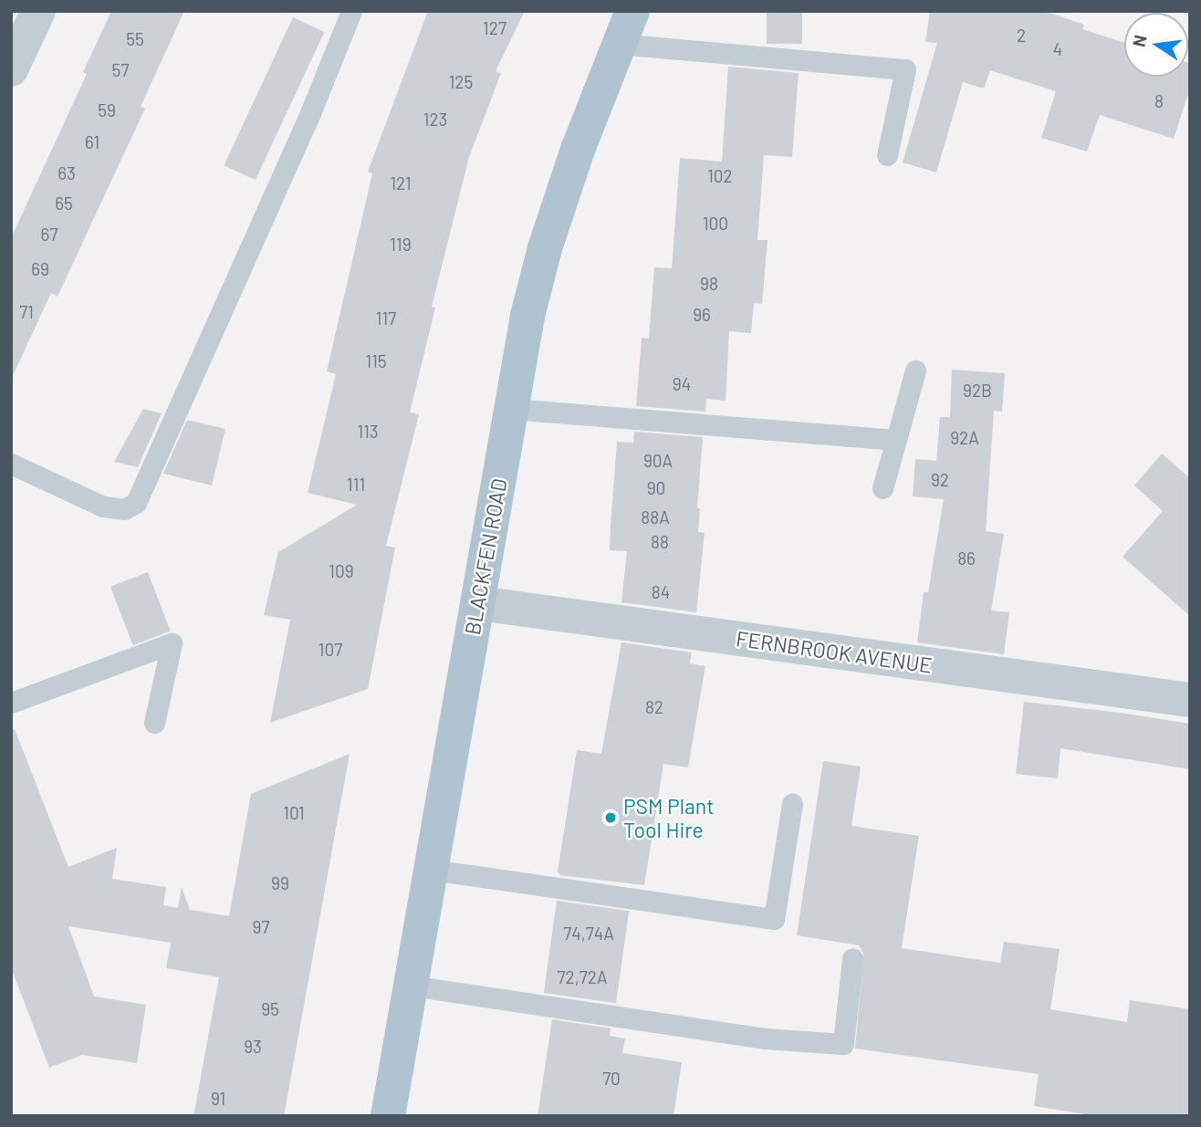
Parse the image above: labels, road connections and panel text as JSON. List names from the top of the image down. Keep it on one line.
{"streets":{"main road":["BLACKFEN ROAD"],"street":["FERNBROOK AVENUE"]},"crossings":[["BLACKFEN ROAD","FERNBROOK AVENUE"]],"places":["PSM Plant Tool Hire"],"house_numbers":["127","2","55","4","57","125","8","59","123","61","63","102","121","65","100","67","119","69","98","71","96","117","115","94","92B","113","92A","90A","92","111","90","88A","88","86","109","84","107","82","101","99","97","74,74A","72,72A","95","93","70","91"],"north":"left"}
